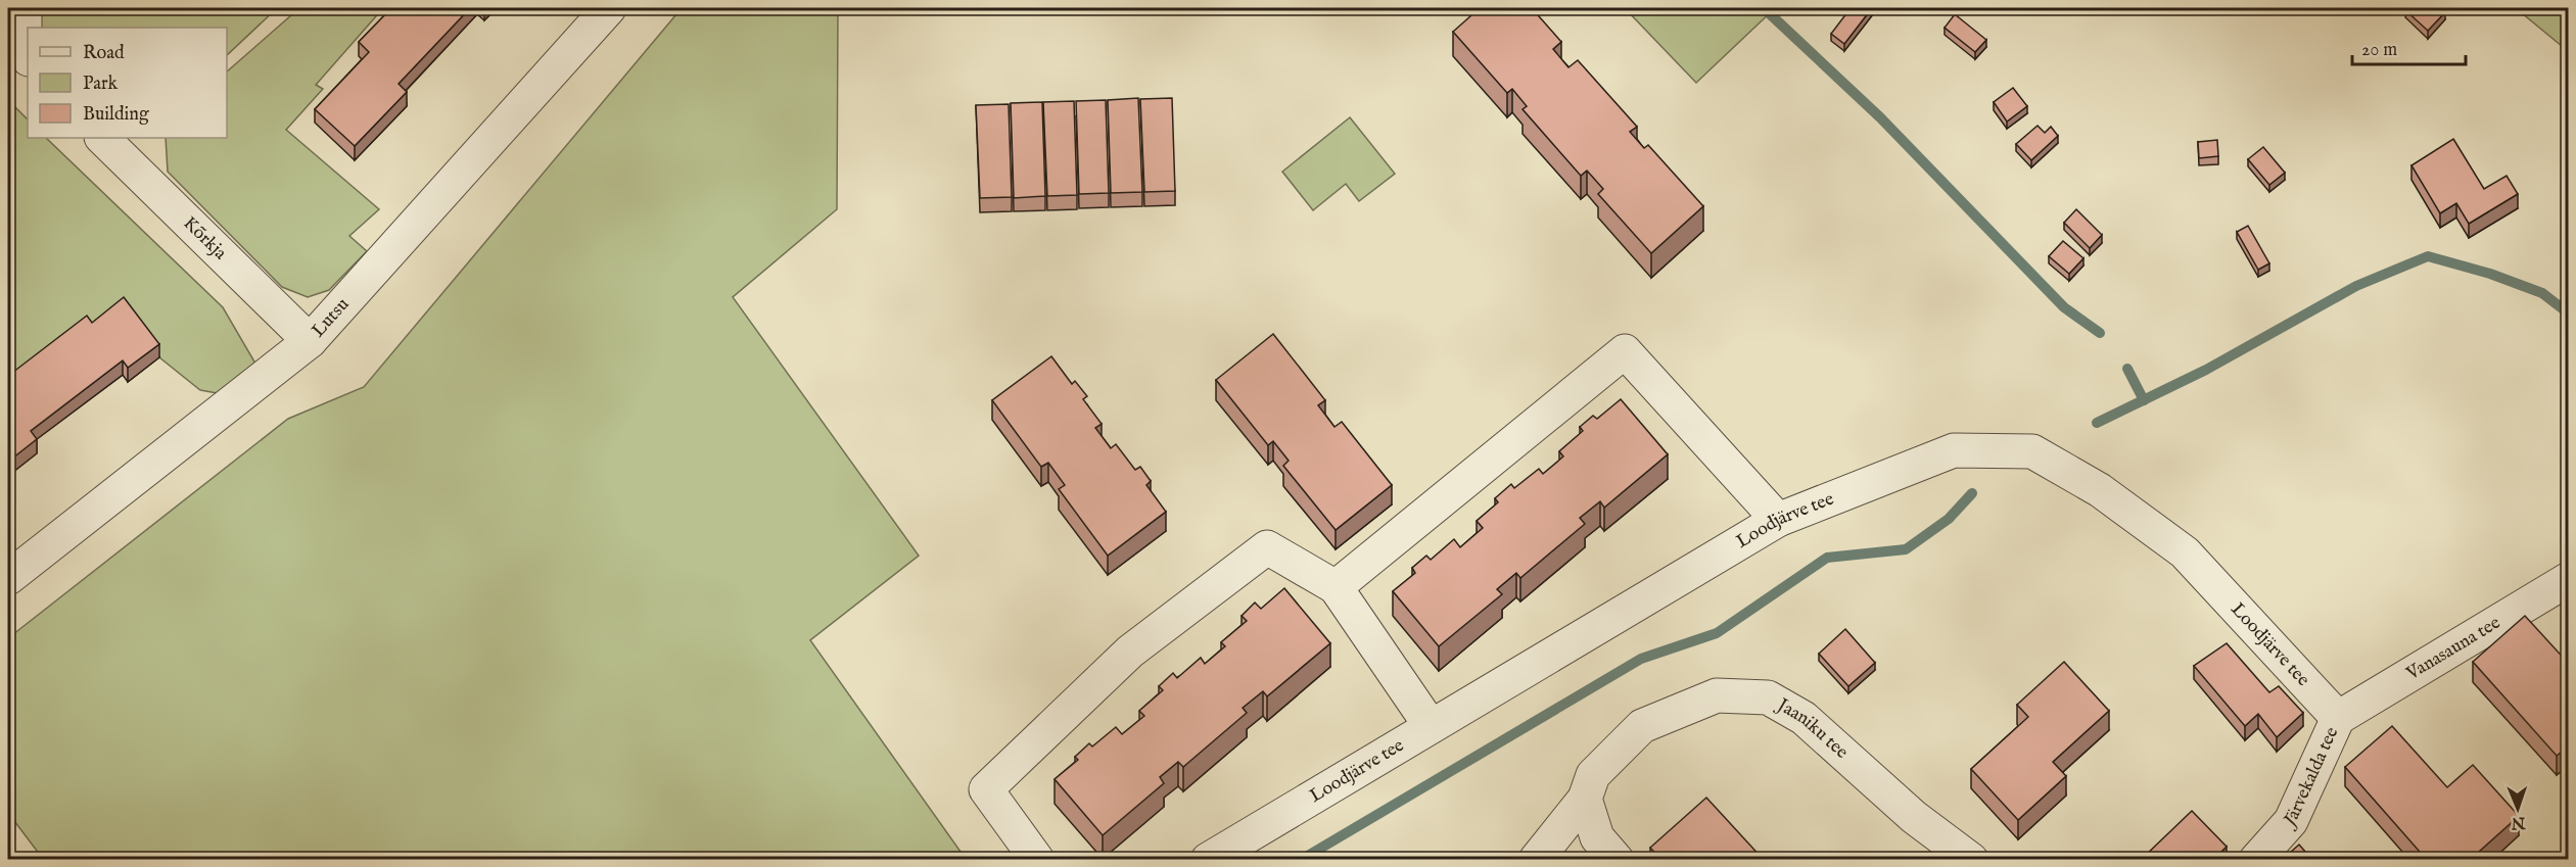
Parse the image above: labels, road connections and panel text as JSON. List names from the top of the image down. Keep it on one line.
{"streets":{"street":["Kõrkja","Lutsu","Loodjärve tee","Vanasauna tee","Jaaniku tee","Järvekalda tee"]},"crossings":[["Kõrkja","Lutsu"],["Loodjärve tee","Vanasauna tee"],["Loodjärve tee","Järvekalda tee"],["Vanasauna tee","Järvekalda tee"]],"legend":["Road","Park","Building"],"scale_bar":"20 m","north":"bottom"}
